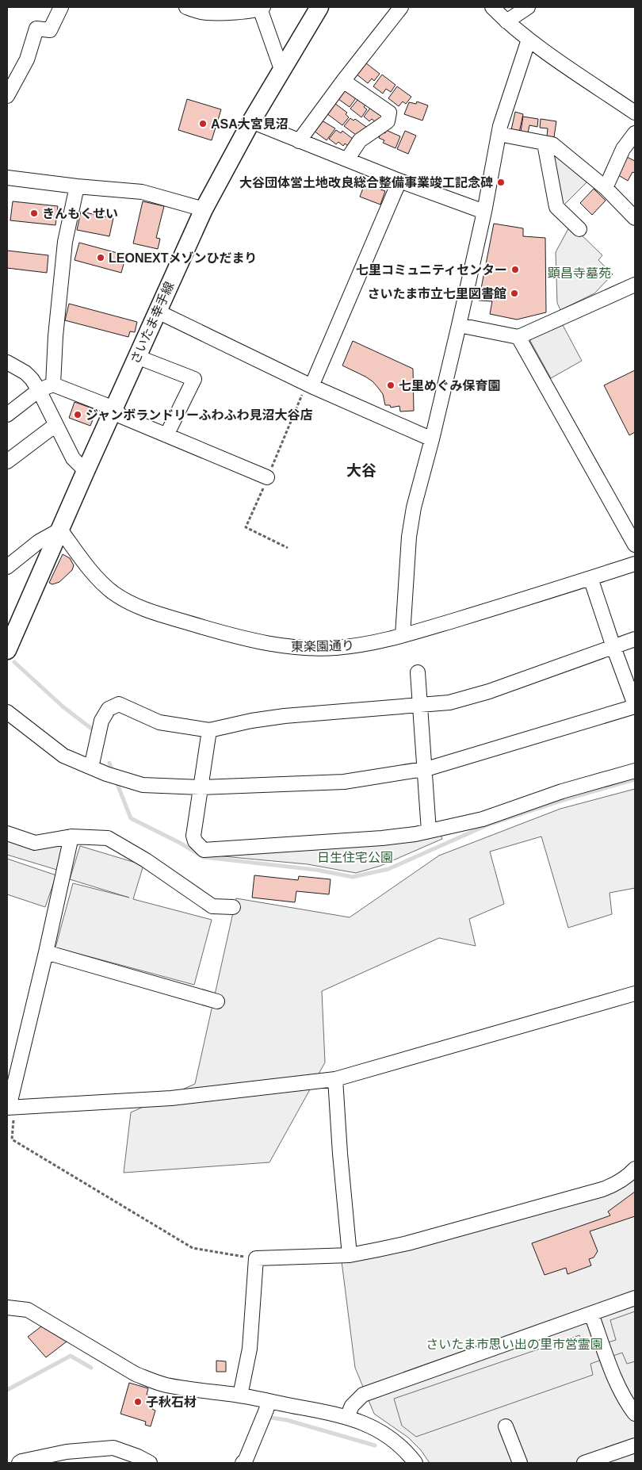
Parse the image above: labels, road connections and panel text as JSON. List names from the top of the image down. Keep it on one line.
{"streets":{"main road":["さいたま幸手線"],"street":["東楽園通り"]},"crossings":[["さいたま幸手線","東楽園通り"]],"districts":["大谷"],"parks":["顕昌寺墓苑","日生住宅公園","さいたま市思い出の里市営霊園"],"places":["ASA大宮見沼","大谷団体営土地改良総合整備事業竣工記念碑","きんもくせい","LEONEXTメゾンひだまり","七里コミュニティセンター","さいたま市立七里図書館","七里めぐみ保育園","ジャンボランドリーふわふわ見沼大谷店","子秋石材"]}
